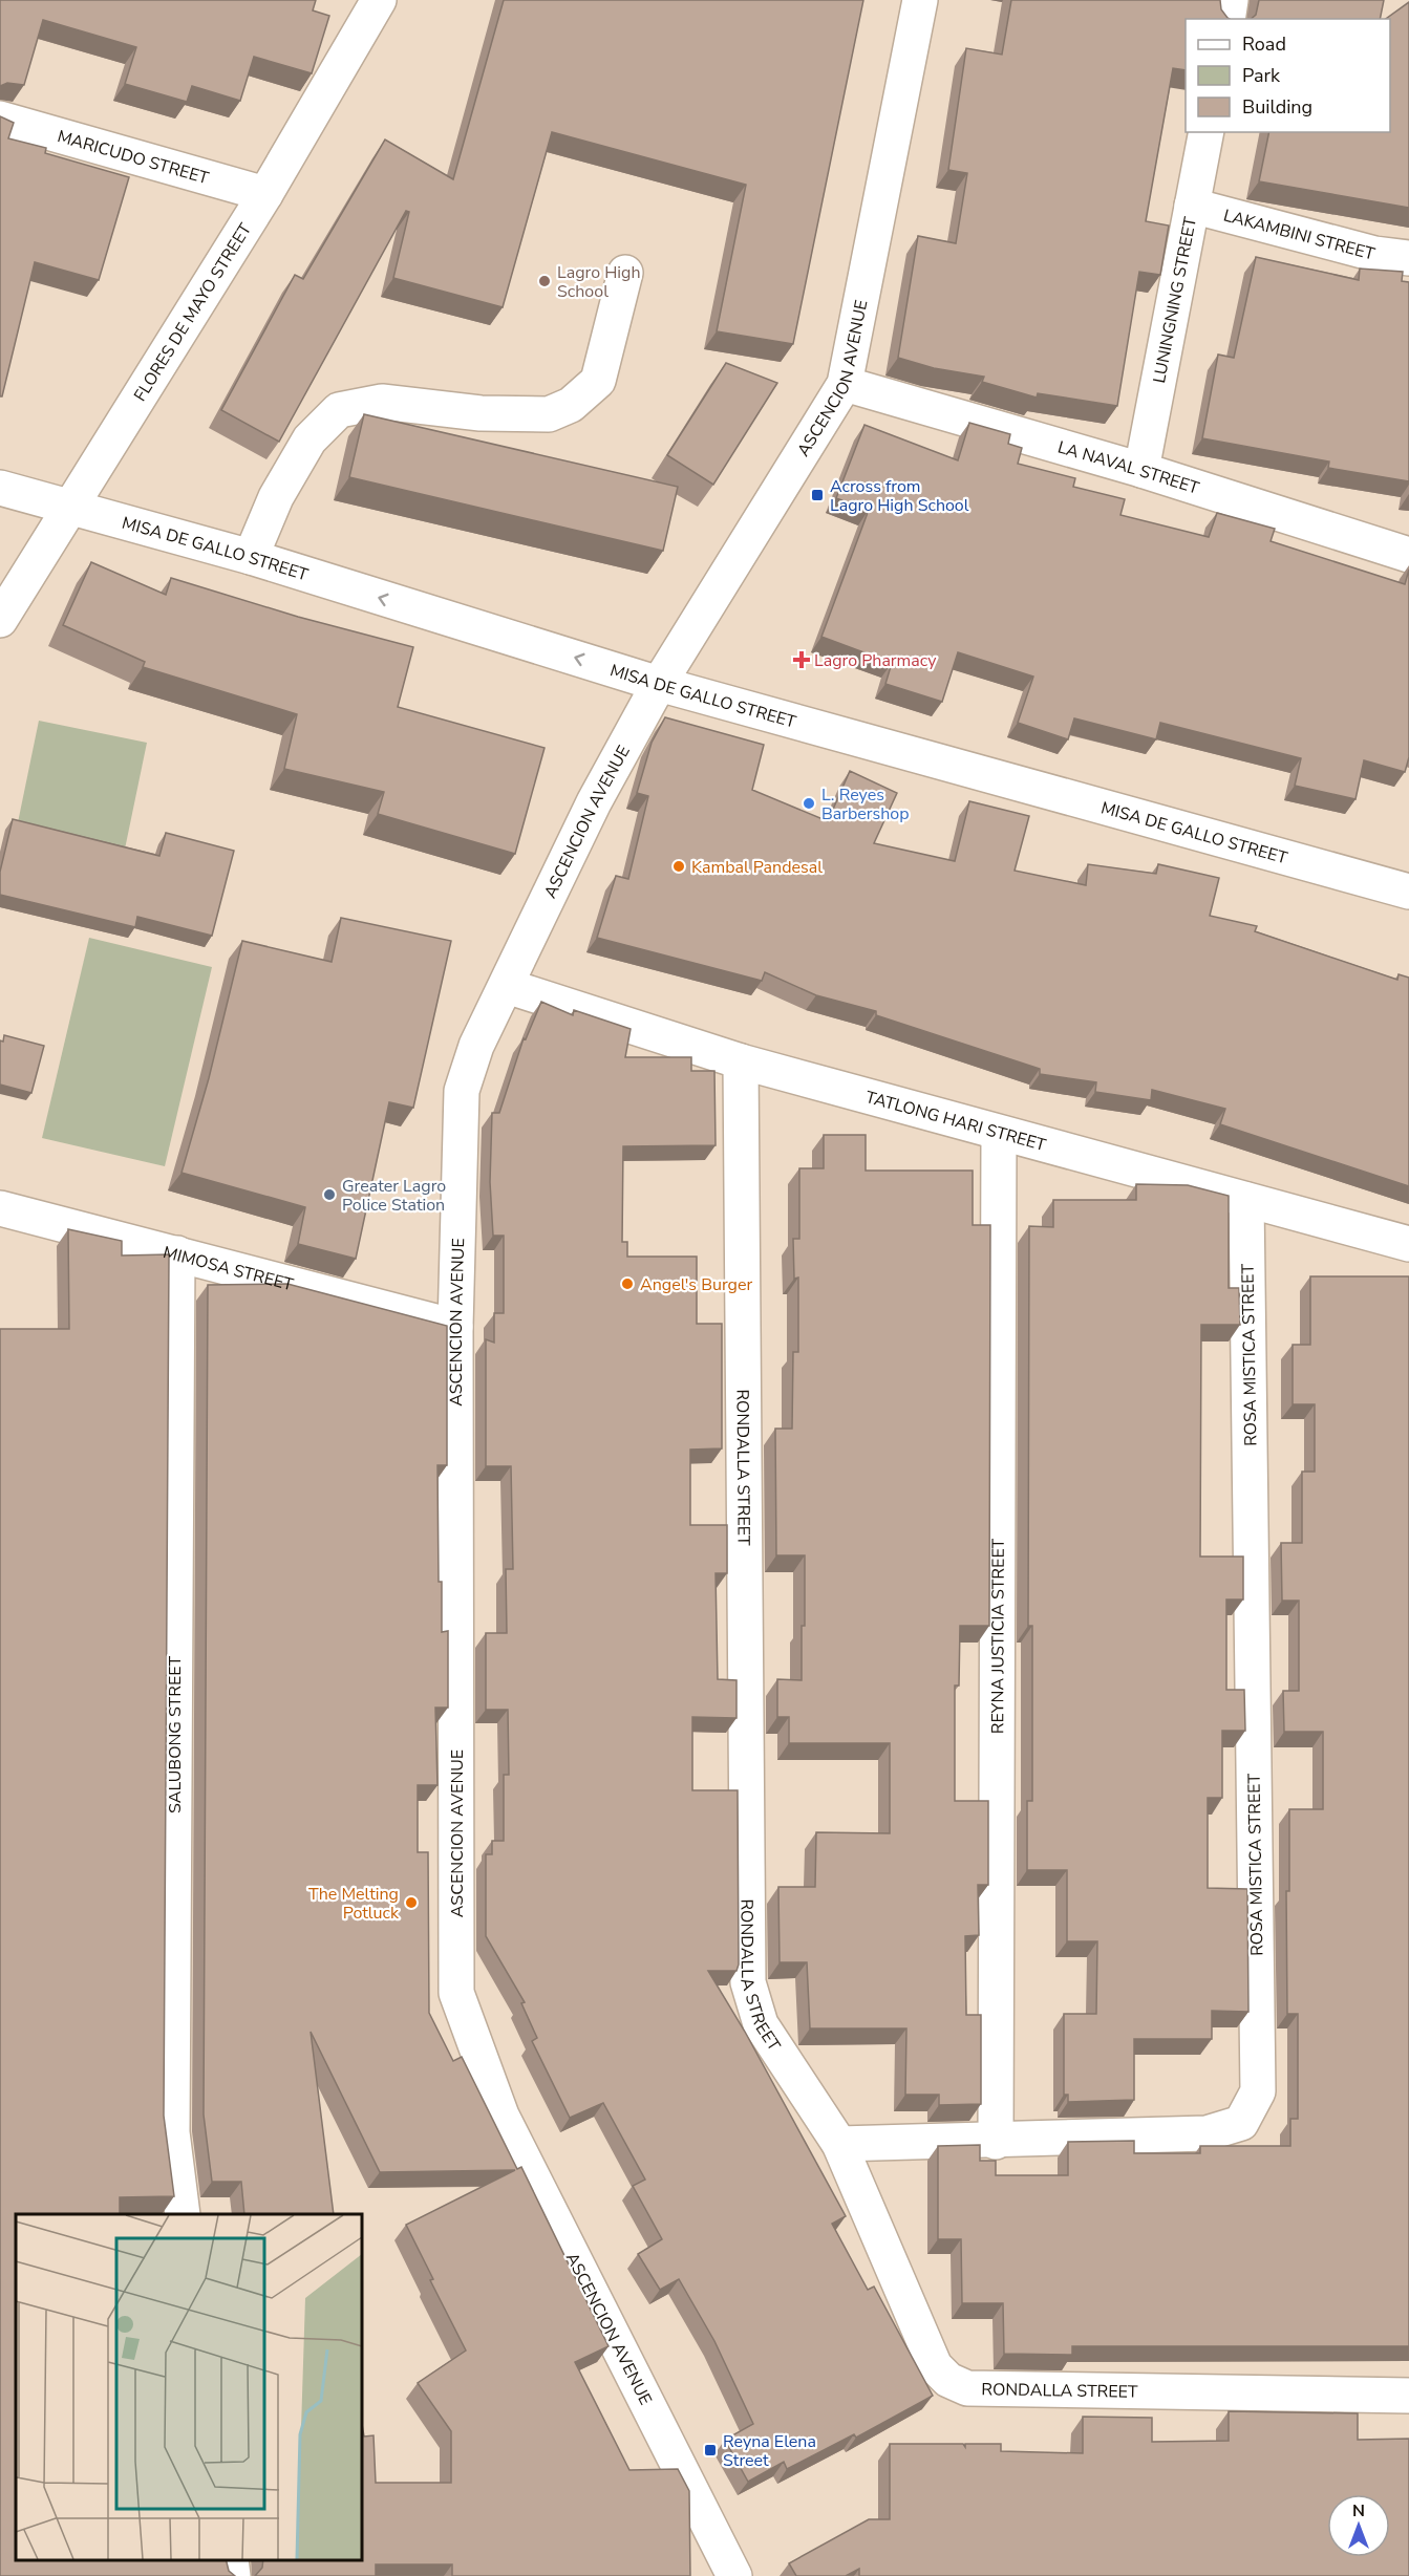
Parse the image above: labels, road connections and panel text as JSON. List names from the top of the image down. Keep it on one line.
{"streets":{"street":["MARICUDO STREET","LAKAMBINI STREET","LUNINGNING STREET","FLORES DE MAYO STREET","ASCENCION AVENUE","LA NAVAL STREET","MISA DE GALLO STREET","TATLONG HARI STREET","MIMOSA STREET","ROSA MISTICA STREET","RONDALLA STREET","REYNA JUSTICIA STREET","SALUBONG STREET"]},"crossings":[["MARICUDO STREET","FLORES DE MAYO STREET"],["LAKAMBINI STREET","LUNINGNING STREET"],["LUNINGNING STREET","LA NAVAL STREET"],["FLORES DE MAYO STREET","MISA DE GALLO STREET"],["ASCENCION AVENUE","LA NAVAL STREET"],["ASCENCION AVENUE","MISA DE GALLO STREET"],["ASCENCION AVENUE","TATLONG HARI STREET"],["ASCENCION AVENUE","MIMOSA STREET"],["TATLONG HARI STREET","ROSA MISTICA STREET"],["TATLONG HARI STREET","RONDALLA STREET"],["TATLONG HARI STREET","REYNA JUSTICIA STREET"],["MIMOSA STREET","SALUBONG STREET"],["ROSA MISTICA STREET","RONDALLA STREET"],["ROSA MISTICA STREET","REYNA JUSTICIA STREET"]],"places":{"other":["Lagro High School","L. Reyes Barbershop","Kambal Pandesal","Greater Lagro Police Station","Angel's Burger","The Melting Potluck"],"transit":["Across from Lagro High School","Reyna Elena Street"],"health":["Lagro Pharmacy"]},"legend":["Road","Park","Building"],"north":"top"}
